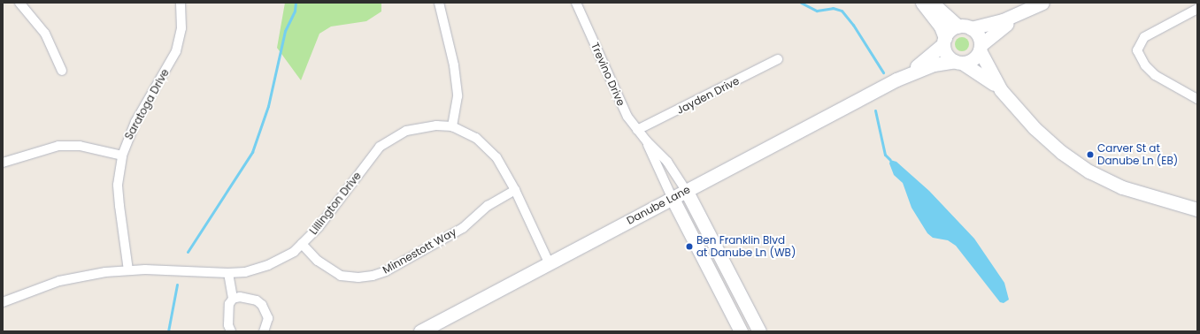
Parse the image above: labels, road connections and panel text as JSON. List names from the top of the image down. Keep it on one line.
{"streets":{"street":["Trevino Drive","Jayden Drive","Saratoga Drive","Lillington Drive","Danube Lane","Minnestott Way"]},"crossings":[["Trevino Drive","Jayden Drive"],["Trevino Drive","Danube Lane"],["Saratoga Drive","Lillington Drive"],["Lillington Drive","Danube Lane"],["Lillington Drive","Minnestott Way"]],"places":["Carver St at Danube Ln (EB)","Ben Franklin Blvd at Danube Ln (WB)"]}
